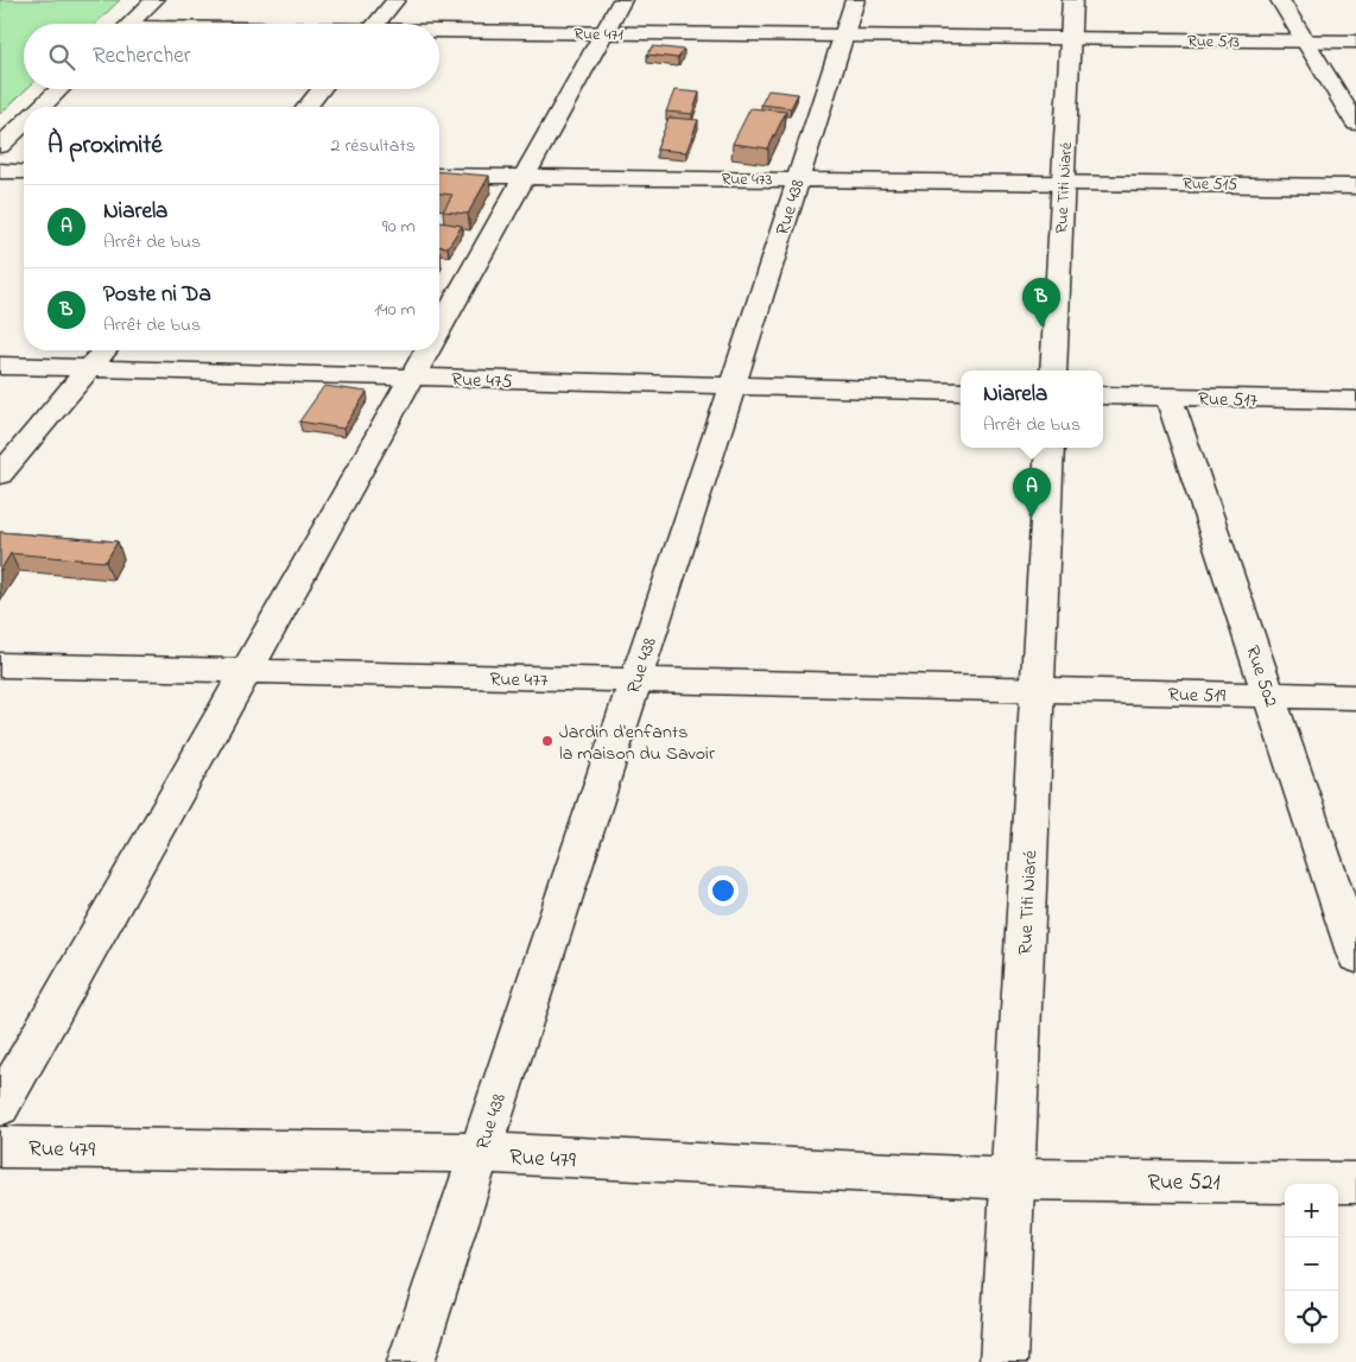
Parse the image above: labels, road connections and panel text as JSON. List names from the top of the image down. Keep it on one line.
{"streets":{"street":["Rue 471","Rue 513","Rue 473","Rue 515","Rue Titi Niaré","Rue 438","Rue 475","Rue 517","Rue 502","Rue 477","Rue 519","Rue 479","Rue 521"]},"crossings":[["Rue 471","Rue 513"],["Rue 471","Rue Titi Niaré"],["Rue 471","Rue 438"],["Rue 513","Rue Titi Niaré"],["Rue 473","Rue 515"],["Rue 473","Rue Titi Niaré"],["Rue 473","Rue 438"],["Rue 515","Rue Titi Niaré"],["Rue Titi Niaré","Rue 477"],["Rue Titi Niaré","Rue 519"],["Rue Titi Niaré","Rue 479"],["Rue Titi Niaré","Rue 521"],["Rue 438","Rue 475"],["Rue 438","Rue 477"],["Rue 438","Rue 479"],["Rue 517","Rue 502"],["Rue 502","Rue 519"],["Rue 477","Rue 519"],["Rue 479","Rue 521"]],"places":["Jardin d'enfants la maison du Savoir"],"page":{"search":"Rechercher","heading":["À proximité","2 résultats"],"list":[{"mark":"A","name":"Niarela","note":"Arrêt de bus","value":"90 m"},{"mark":"B","name":"Poste ni Da","note":"Arrêt de bus","value":"140 m"}],"pins":["B","A"],"popup":["Niarela","Arrêt de bus"],"map_buttons":["+","−"]}}
